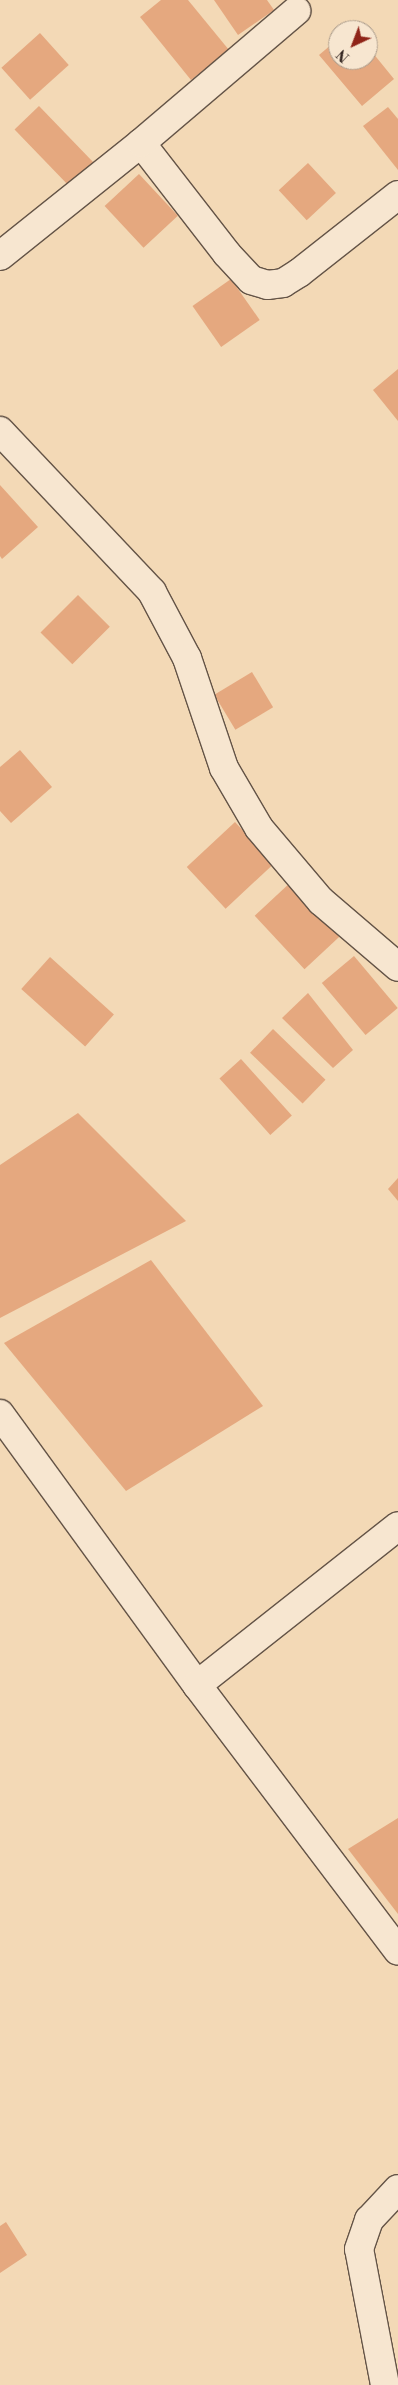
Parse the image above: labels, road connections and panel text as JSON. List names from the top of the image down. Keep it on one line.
{"north":"bottom left"}
